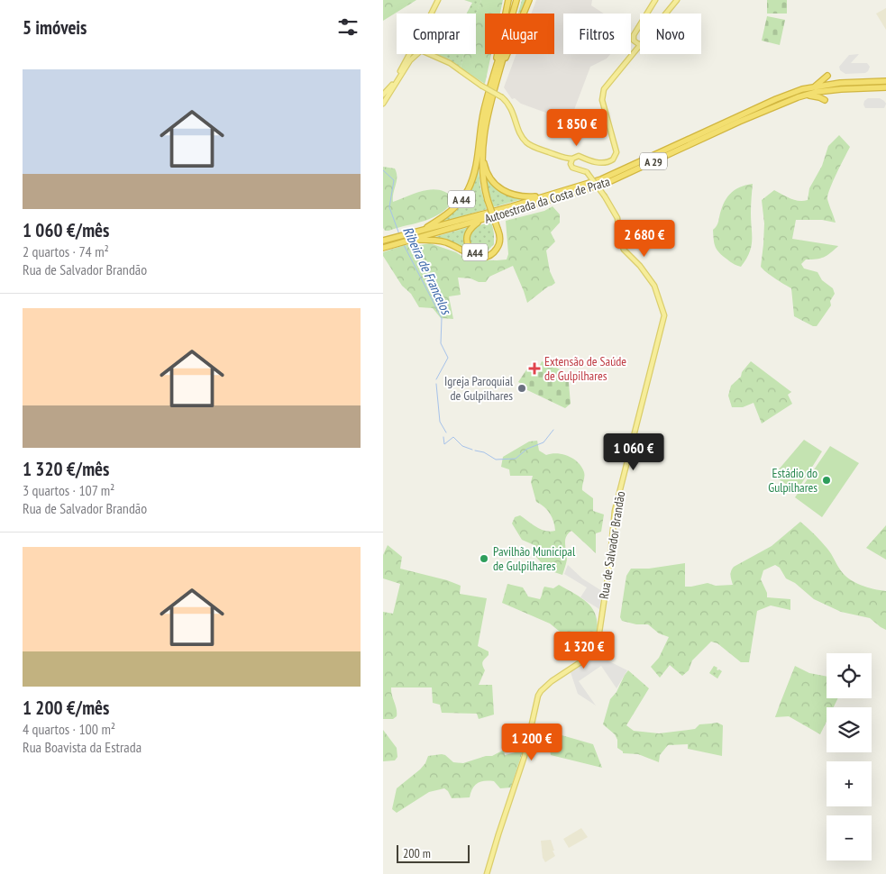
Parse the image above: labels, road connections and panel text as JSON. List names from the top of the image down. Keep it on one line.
{"streets":{"highway":["A 29","A 44","Autoestrada da Costa de Prata","A44"],"main road":["Rua de Salvador Brandão"]},"crossings":[["A 44","Autoestrada da Costa de Prata"],["A 44","A44"],["Autoestrada da Costa de Prata","A44"]],"water":["Ribeira de Francelos"],"places":{"health":["Extensão de Saúde de Gulpilhares"],"other":["Igreja Paroquial de Gulpilhares","Estádio do Gulpilhares","Pavilhão Municipal de Gulpilhares"]},"scale_bar":"200 m","page":{"heading":"5 imóveis","chip":["Comprar","Alugar","Filtros","Novo"],"list":[{"name":"1 060 €/mês","note":"2 quartos · 74 m² · Rua de Salvador Brandão"},{"name":"1 320 €/mês","note":"3 quartos · 107 m² · Rua de Salvador Brandão"},{"name":"1 200 €/mês","note":"4 quartos · 100 m² · Rua Boavista da Estrada"}],"price":["1 850 €","2 680 €","1 060 €","1 320 €","1 200 €"],"map_buttons":["+","−"],"scale":"200 m"}}
